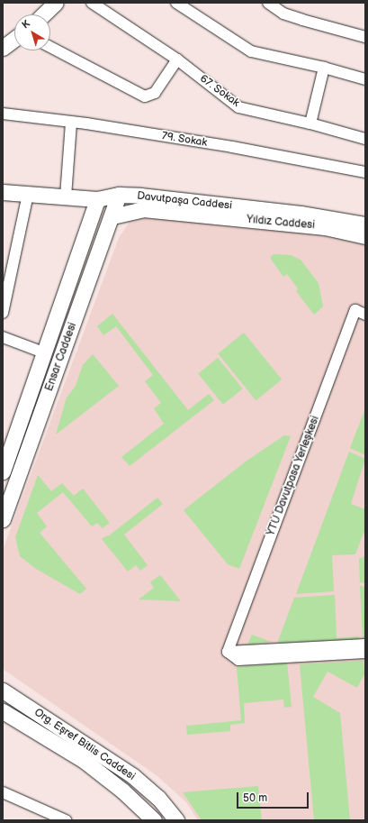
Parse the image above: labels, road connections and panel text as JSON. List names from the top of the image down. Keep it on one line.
{"streets":{"street":["67. Sokak","79. Sokak","Davutpaşa Caddesi","Yıldız Caddesi","Ensar Caddesi","YTU Davutpasa Yerleşkesi","Org. Eşref Bitlis Caddesi"]},"crossings":[["Davutpaşa Caddesi","Ensar Caddesi"],["Yıldız Caddesi","Ensar Caddesi"]],"scale_bar":"50 m","north":"top left"}
